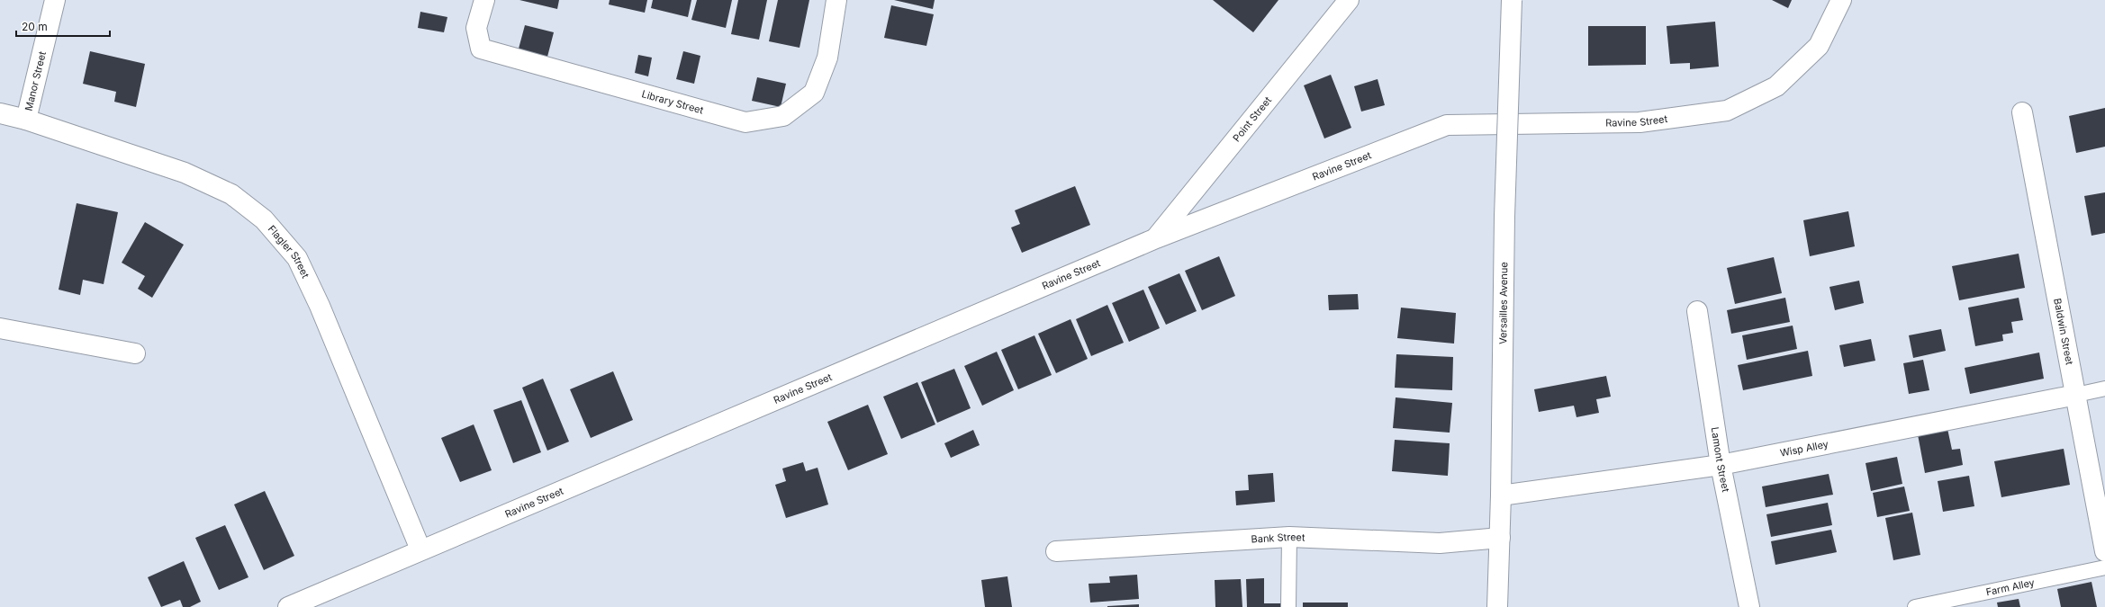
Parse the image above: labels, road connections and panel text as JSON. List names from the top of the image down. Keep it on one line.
{"streets":{"street":["Manor Street","Library Street","Point Street","Ravine Street","Flagler Street","Versailles Avenue","Baldwin Street","Wisp Alley","Lamont Street","Bank Street"],"lane":["Farm Alley"]},"crossings":[["Manor Street","Flagler Street"],["Point Street","Ravine Street"],["Ravine Street","Flagler Street"],["Versailles Avenue","Wisp Alley"],["Versailles Avenue","Bank Street"],["Baldwin Street","Wisp Alley"],["Wisp Alley","Lamont Street"]],"scale_bar":"20 m"}
